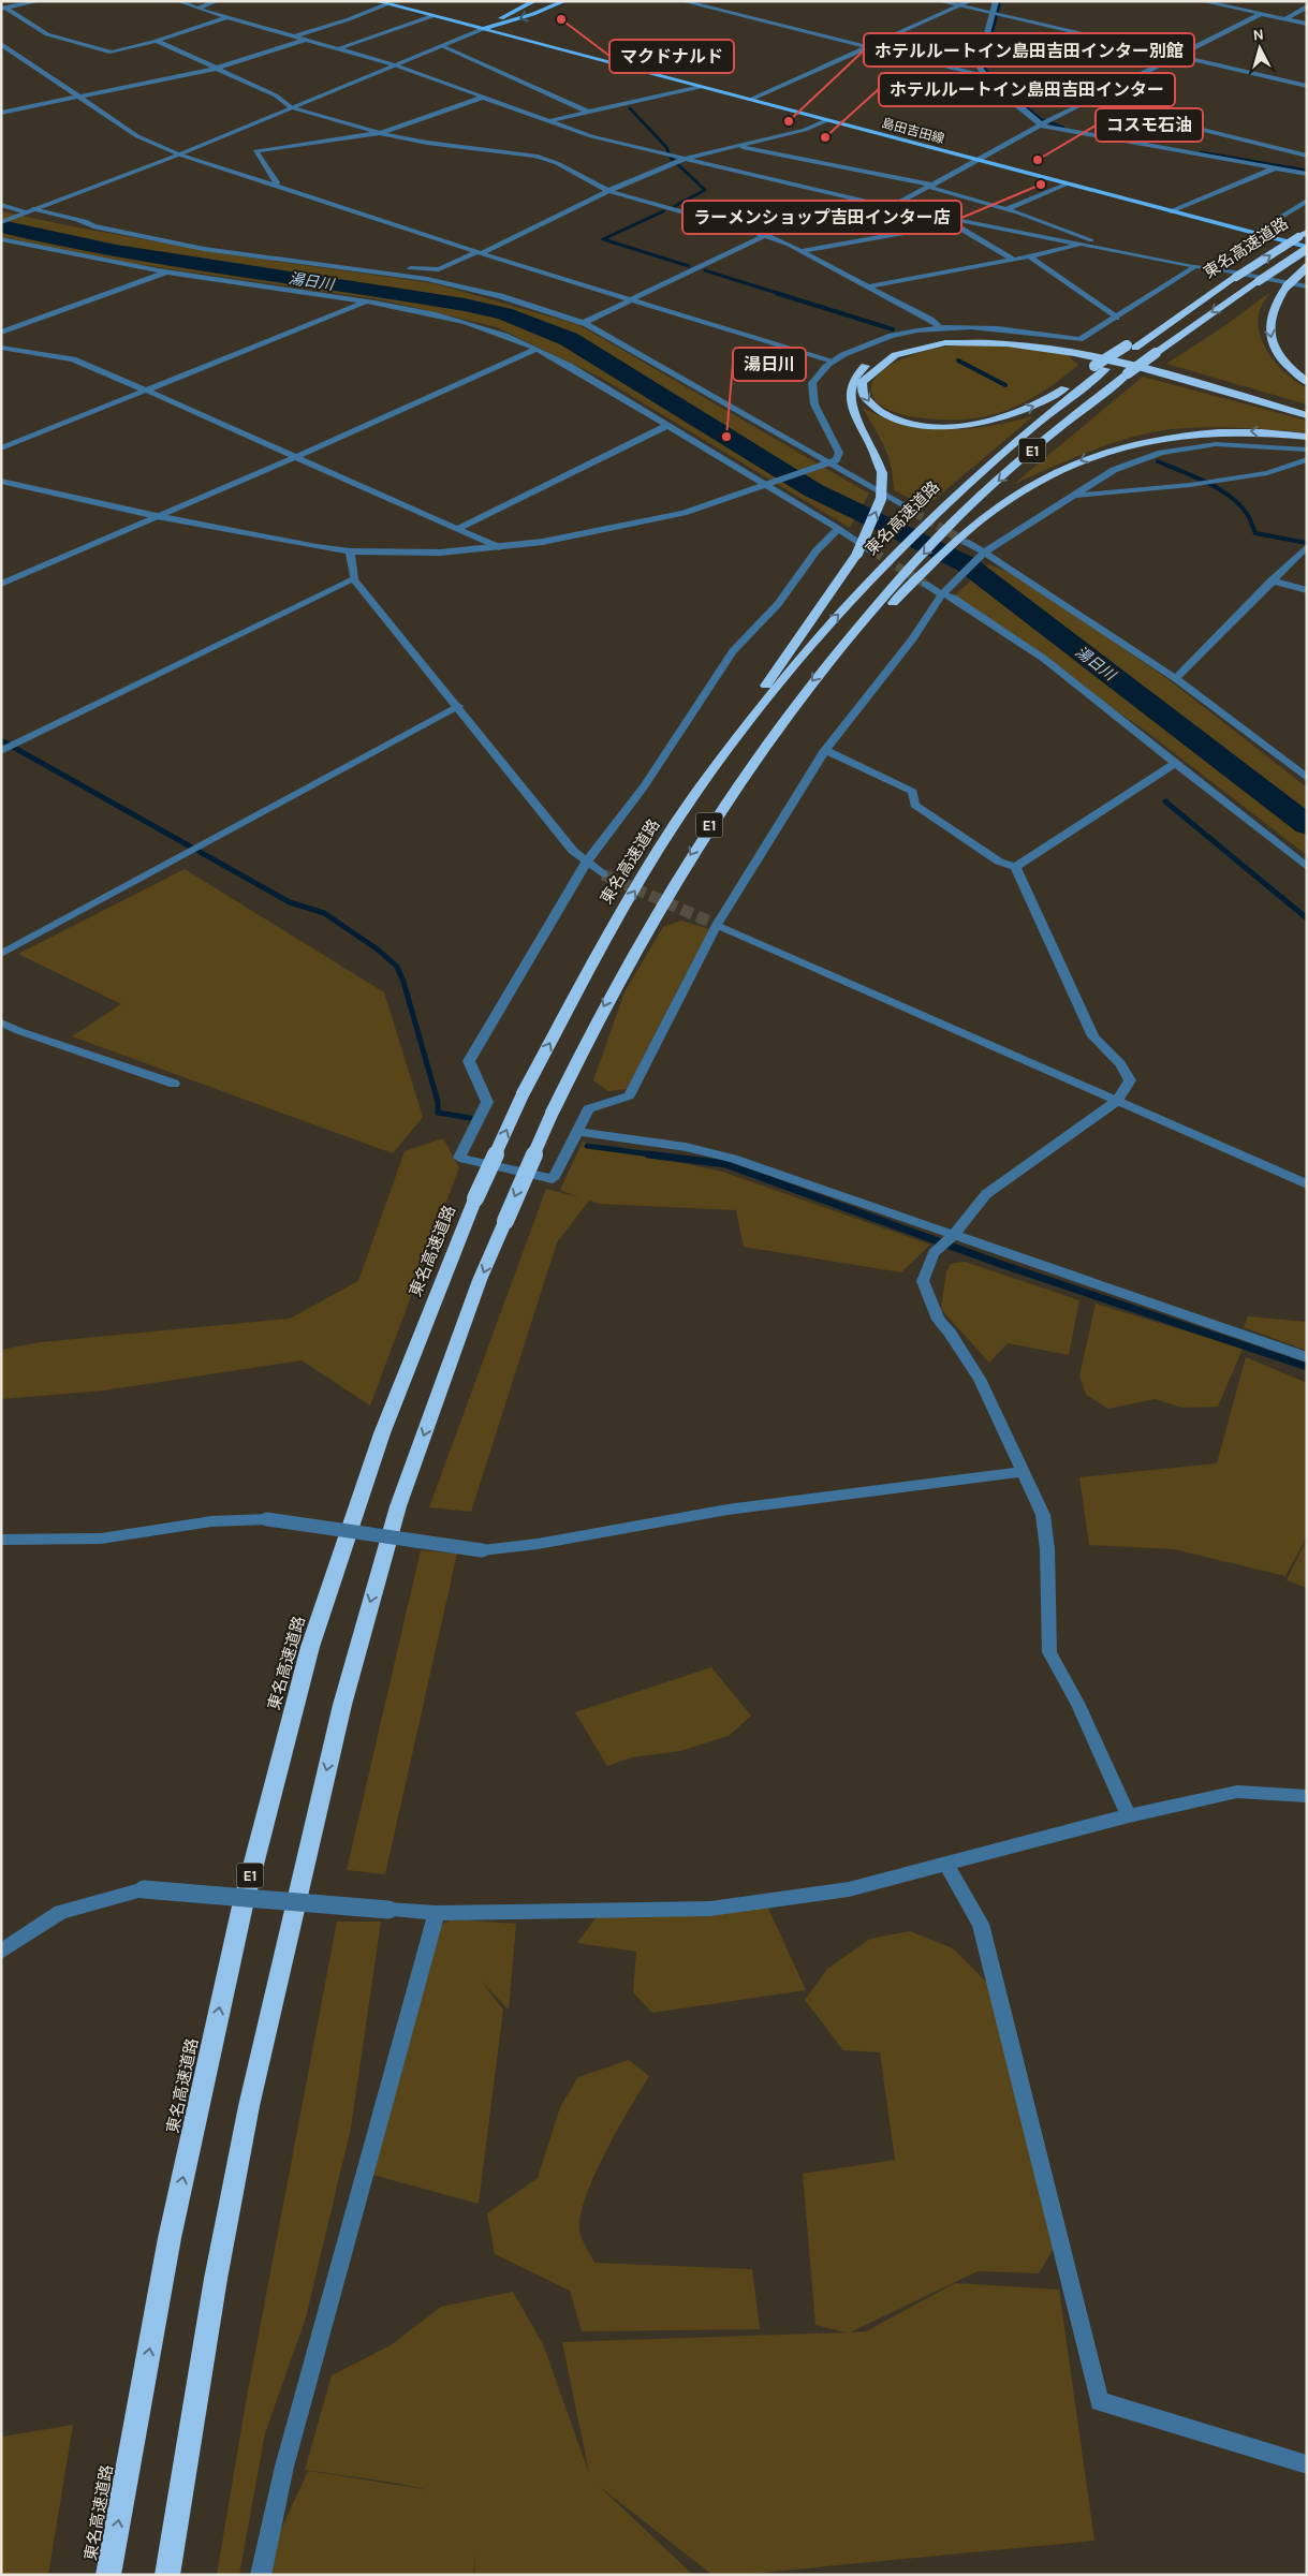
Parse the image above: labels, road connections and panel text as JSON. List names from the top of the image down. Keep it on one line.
{"streets":{"highway":["東名高速道路","E1"],"main road":["島田吉田線"]},"crossings":[["島田吉田線","E1"]],"water":["湯日川"],"places":["マクドナルド","ホテルルートイン島田吉田インター別館","ホテルルートイン島田吉田インター","コスモ石油","ラーメンショップ吉田インター店","湯日川"],"north":"top"}
